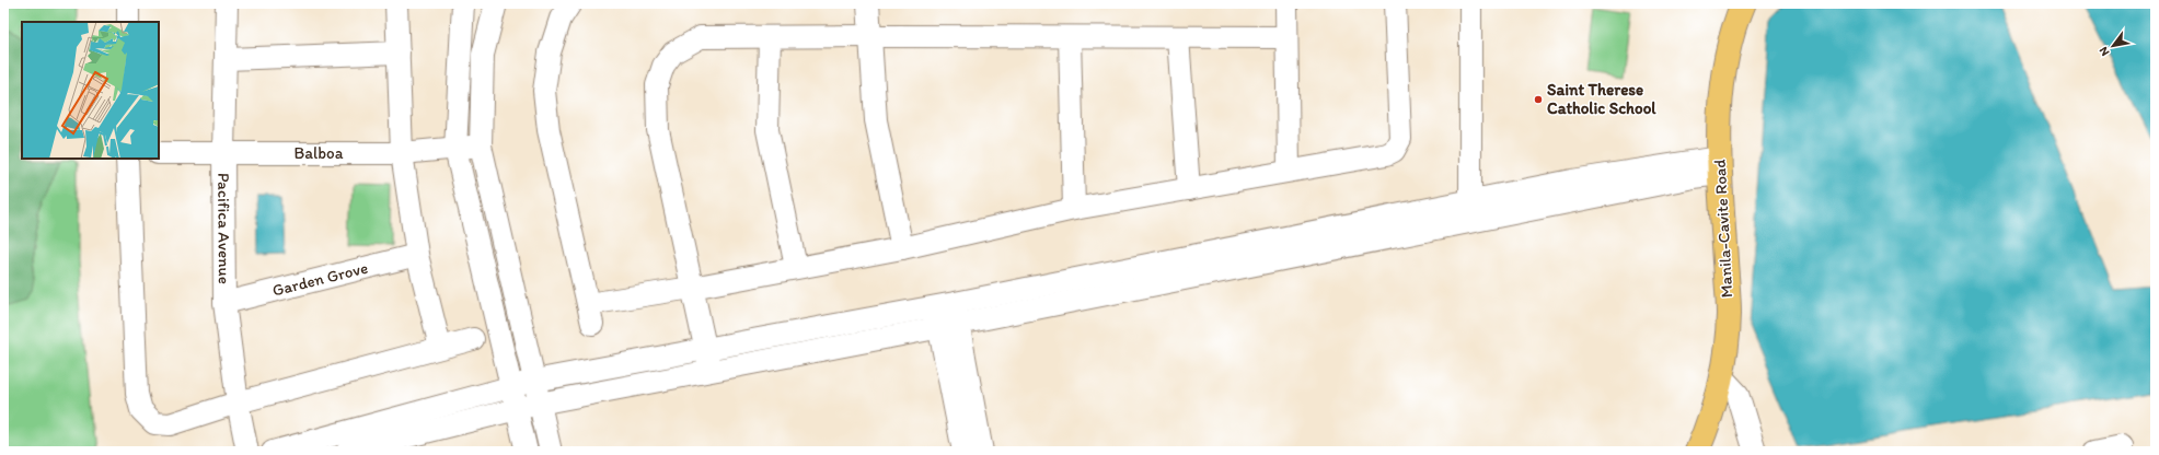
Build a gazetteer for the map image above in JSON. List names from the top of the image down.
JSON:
{
  "streets": {
    "main road": ["Manila-Cavite Road"],
    "street": ["Balboa", "Pacifica Avenue", "Garden Grove"]
  },
  "crossings": [
    ["Balboa", "Pacifica Avenue"],
    ["Pacifica Avenue", "Garden Grove"]
  ],
  "places": ["Saint Therese Catholic School"],
  "north": "bottom left"
}
